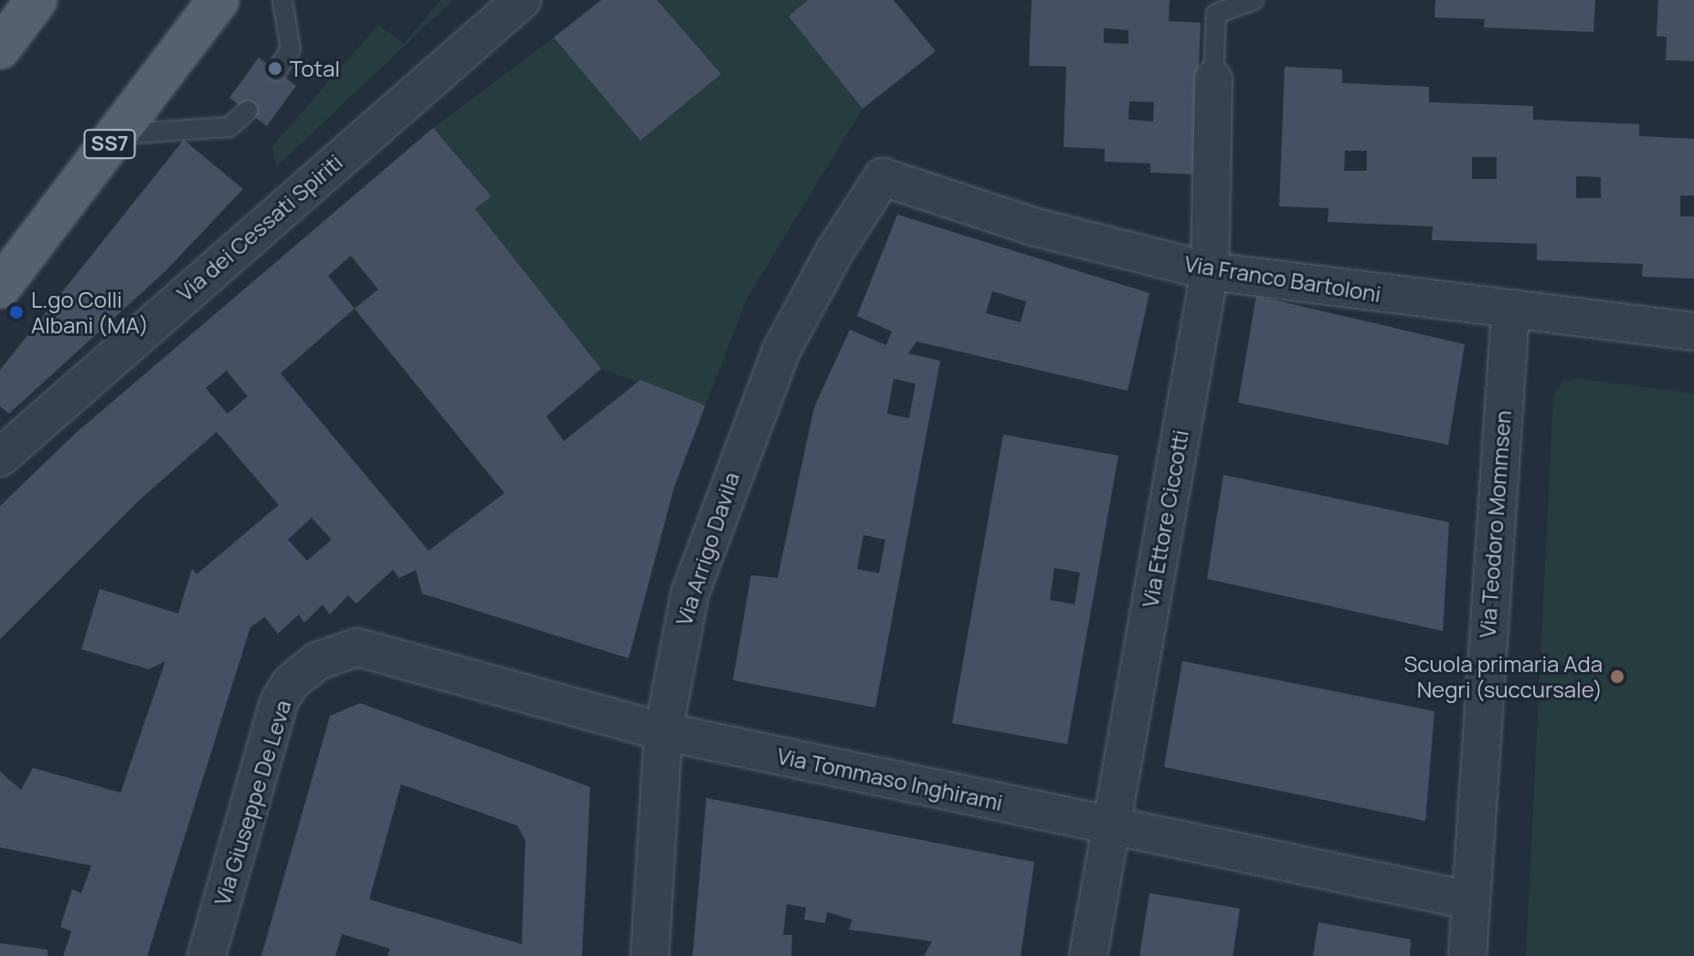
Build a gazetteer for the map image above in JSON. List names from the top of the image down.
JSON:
{
  "streets": {
    "main road": ["SS7"],
    "street": [
      "Via dei Cessati Spiriti",
      "Via Franco Bartoloni",
      "Via Ettore Ciccotti",
      "Via Teodoro Mommsen",
      "Via Arrigo Davila",
      "Via Tommaso Inghirami",
      "Via Giuseppe De Leva"
    ]
  },
  "crossings": [
    ["Via Franco Bartoloni", "Via Ettore Ciccotti"],
    ["Via Franco Bartoloni", "Via Teodoro Mommsen"],
    ["Via Franco Bartoloni", "Via Arrigo Davila"],
    ["Via Ettore Ciccotti", "Via Tommaso Inghirami"],
    ["Via Teodoro Mommsen", "Via Tommaso Inghirami"],
    ["Via Arrigo Davila", "Via Tommaso Inghirami"],
    ["Via Tommaso Inghirami", "Via Giuseppe De Leva"]
  ],
  "places": ["Total", "L.go Colli Albani (MA)", "Scuola primaria Ada Negri (succursale)"]
}
